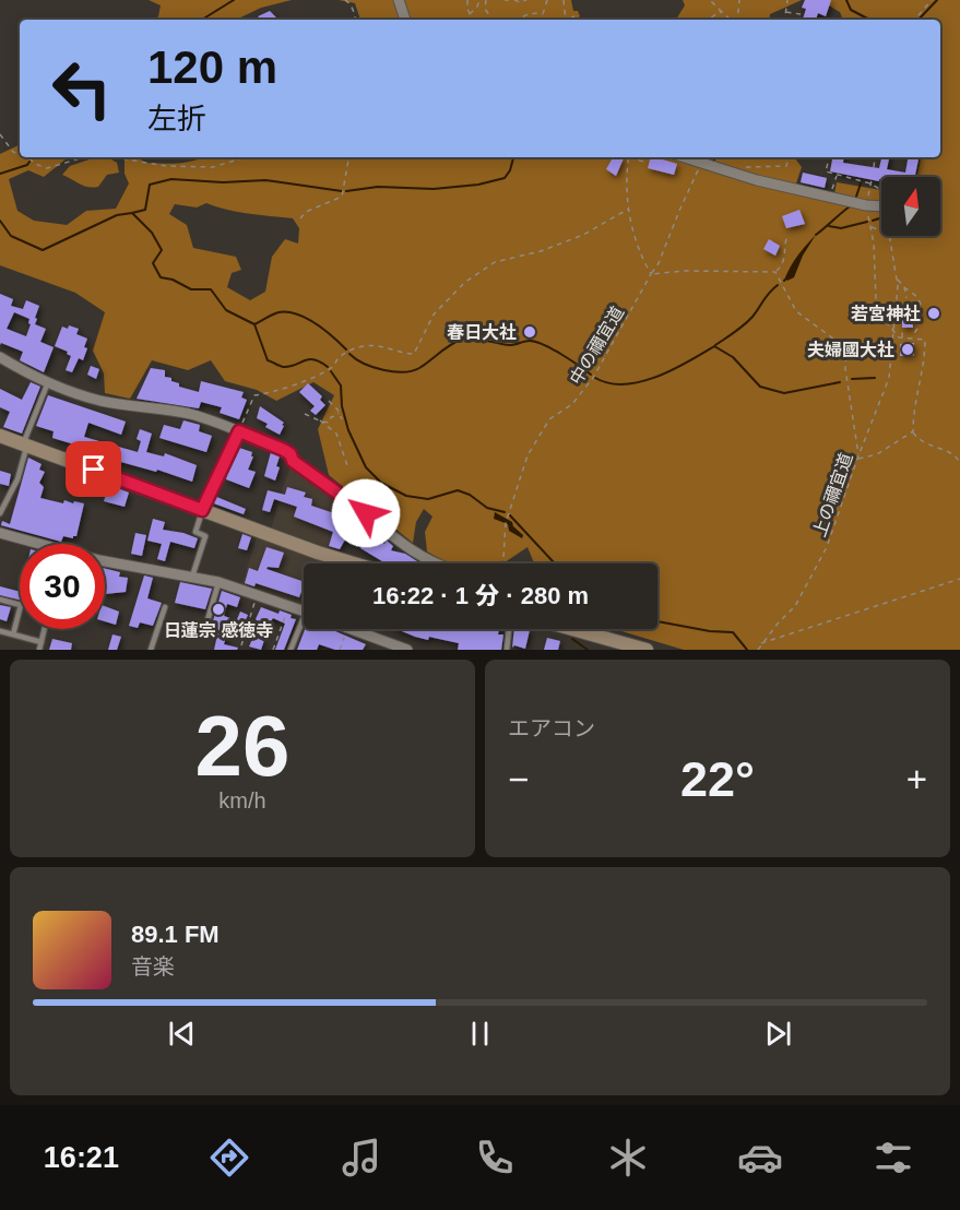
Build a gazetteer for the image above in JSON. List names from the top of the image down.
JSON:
{
  "streets": {
    "path": ["中の禰宜道", "上の禰宜道"]
  },
  "places": [
    "若宮神社",
    "春日大社",
    "夫婦國大社",
    "日蓮宗 感徳寺"
  ],
  "north": "top",
  "page": {
    "turn": ["120 m", "左折"],
    "limit": "30",
    "trip": "16:22 · 1 分 · 280 m",
    "tile": [
      ["26", "km/h"],
      "エアコン"
    ],
    "heat": ["−", "22°", "+"],
    "song": ["89.1 FM", "音楽"],
    "tabs": "16:21"
  }
}
